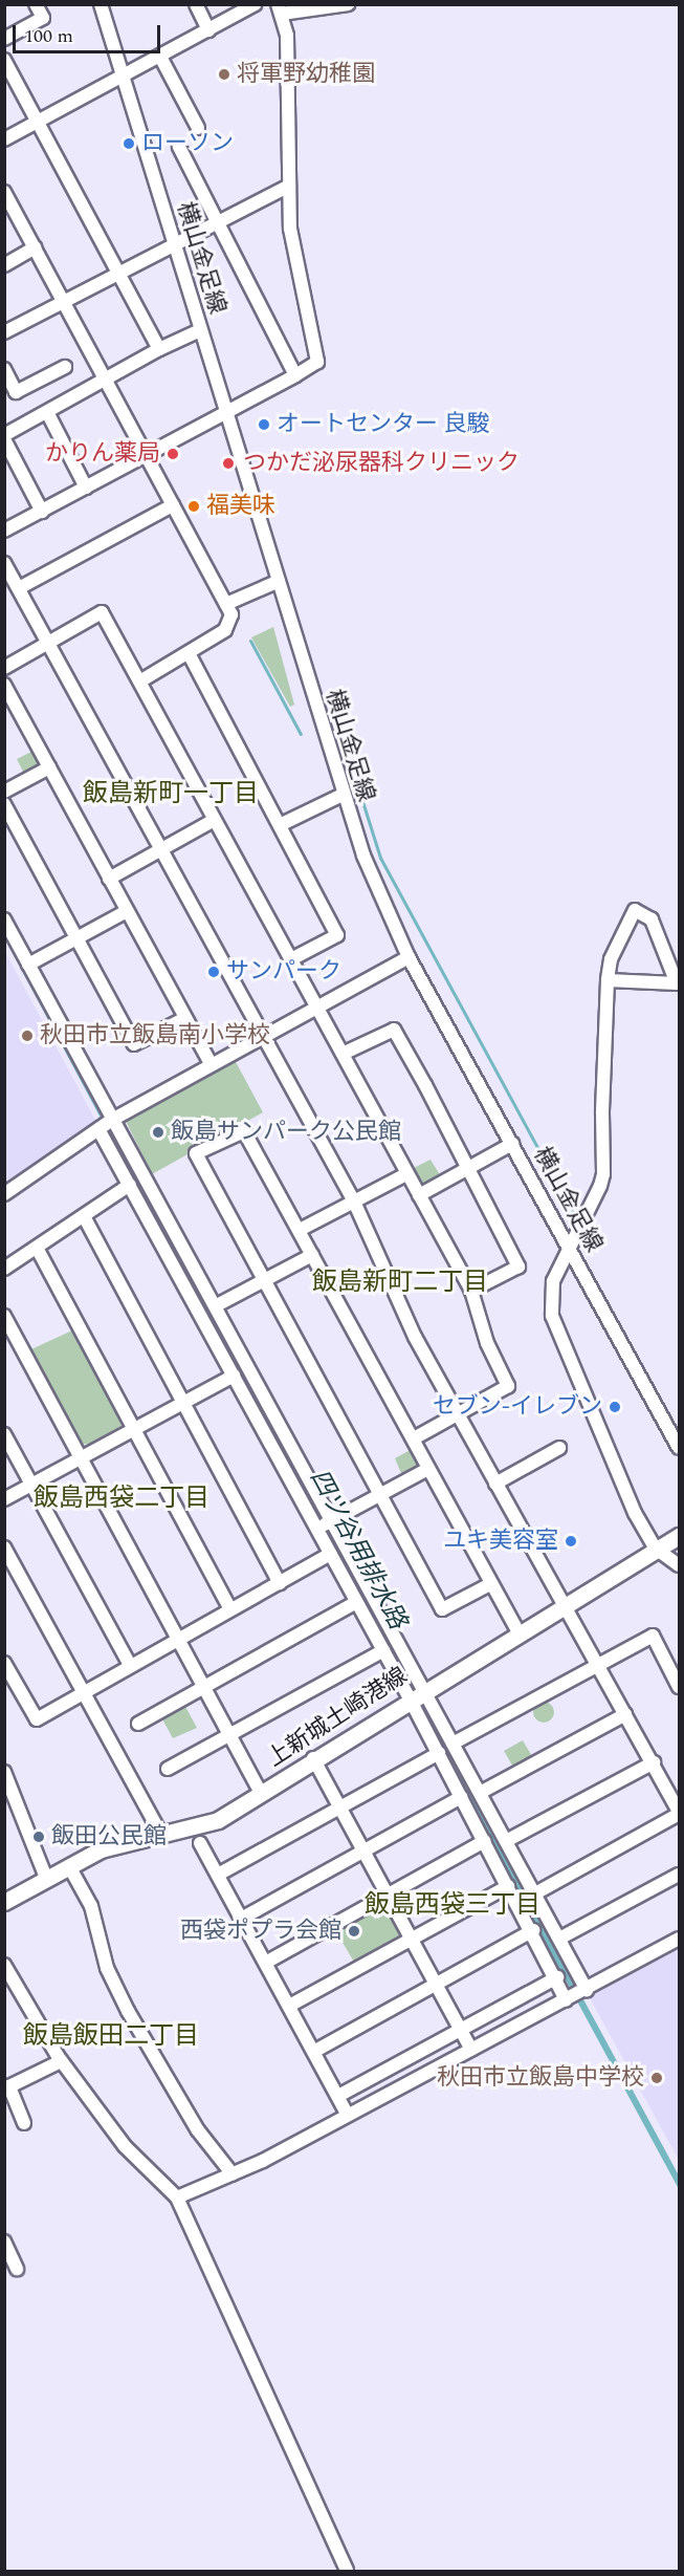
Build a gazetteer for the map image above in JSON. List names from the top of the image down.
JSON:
{
  "streets": {
    "main road": ["上新城土崎港線"],
    "street": ["横山金足線"]
  },
  "districts": [
    "飯島新町一丁目",
    "飯島新町二丁目",
    "飯島西袋二丁目",
    "飯島西袋三丁目",
    "飯島飯田二丁目"
  ],
  "water": ["四ツ谷用排水路"],
  "places": [
    "将軍野幼稚園",
    "ローソン",
    "オートセンター 良駿",
    "かりん薬局",
    "つかだ泌尿器科クリニック",
    "福美味",
    "サンパーク",
    "秋田市立飯島南小学校",
    "飯島サンパーク公民館",
    "セブン-イレブン",
    "ユキ美容室",
    "飯田公民館",
    "西袋ポプラ会館",
    "秋田市立飯島中学校"
  ],
  "scale_bar": "100 m"
}
